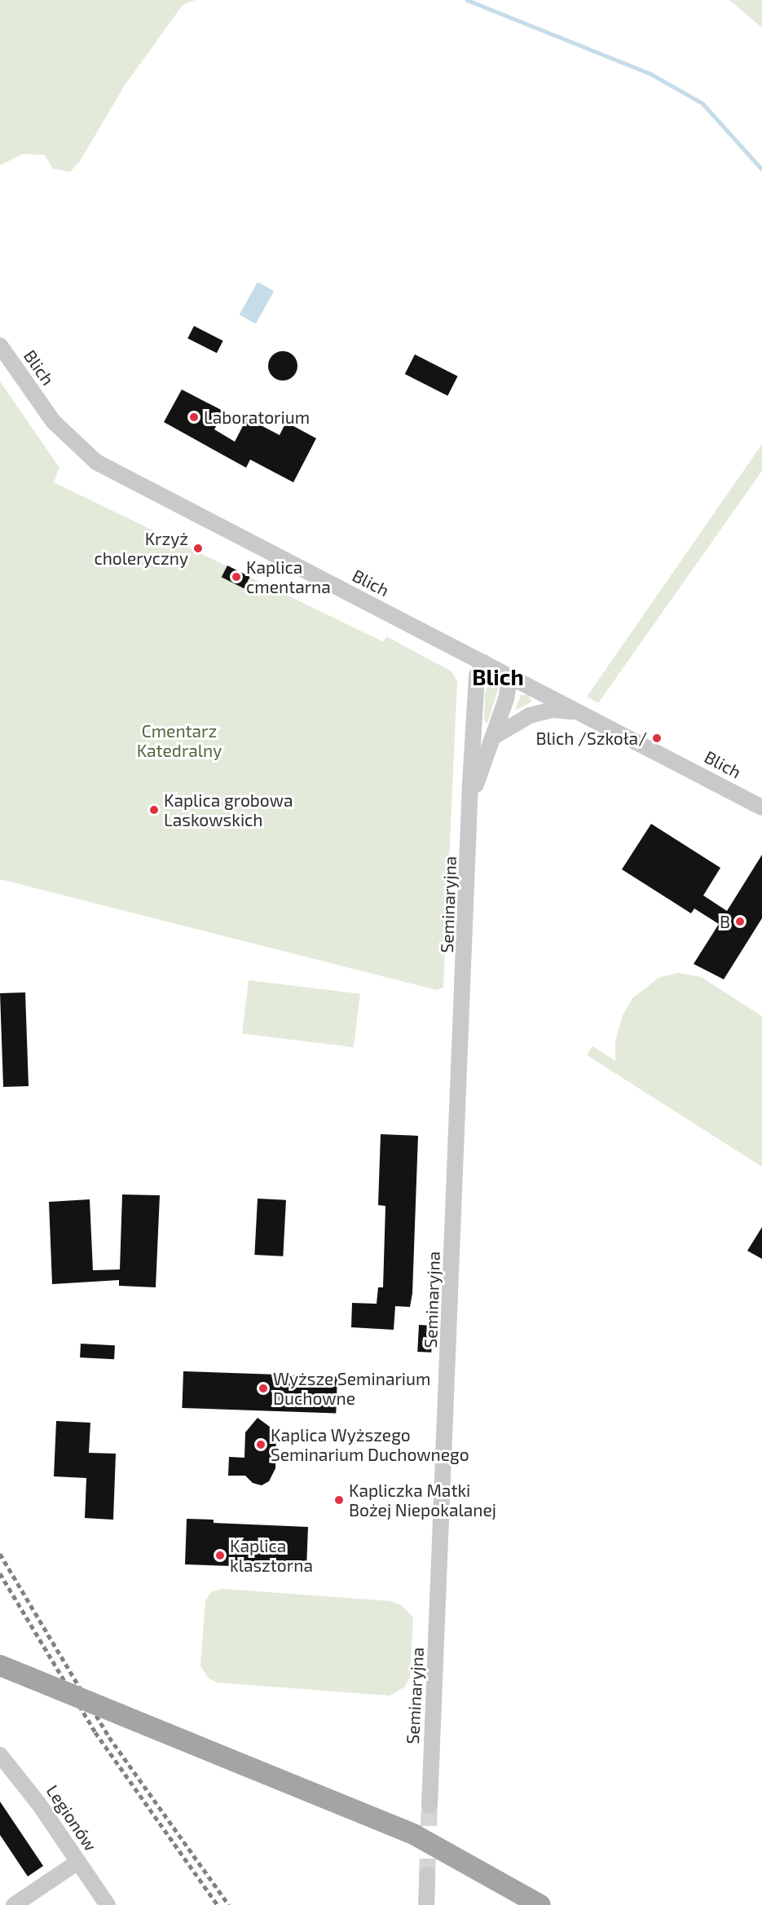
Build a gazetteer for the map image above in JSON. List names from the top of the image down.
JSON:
{
  "streets": {
    "street": ["Blich", "Seminaryjna", "Legionów"]
  },
  "crossings": [
    ["Blich", "Seminaryjna"]
  ],
  "districts": ["Blich"],
  "parks": ["Cmentarz Katedralny"],
  "places": [
    "Laboratorium",
    "Krzyż choleryczny",
    "Kaplica cmentarna",
    "Blich /Szkoła/",
    "Kaplica grobowa Laskowskich",
    "B",
    "Wyższe Seminarium Duchowne",
    "Kaplica Wyższego Seminarium Duchownego",
    "Kapliczka Matki Bożej Niepokalanej",
    "Kaplica klasztorna"
  ]
}
